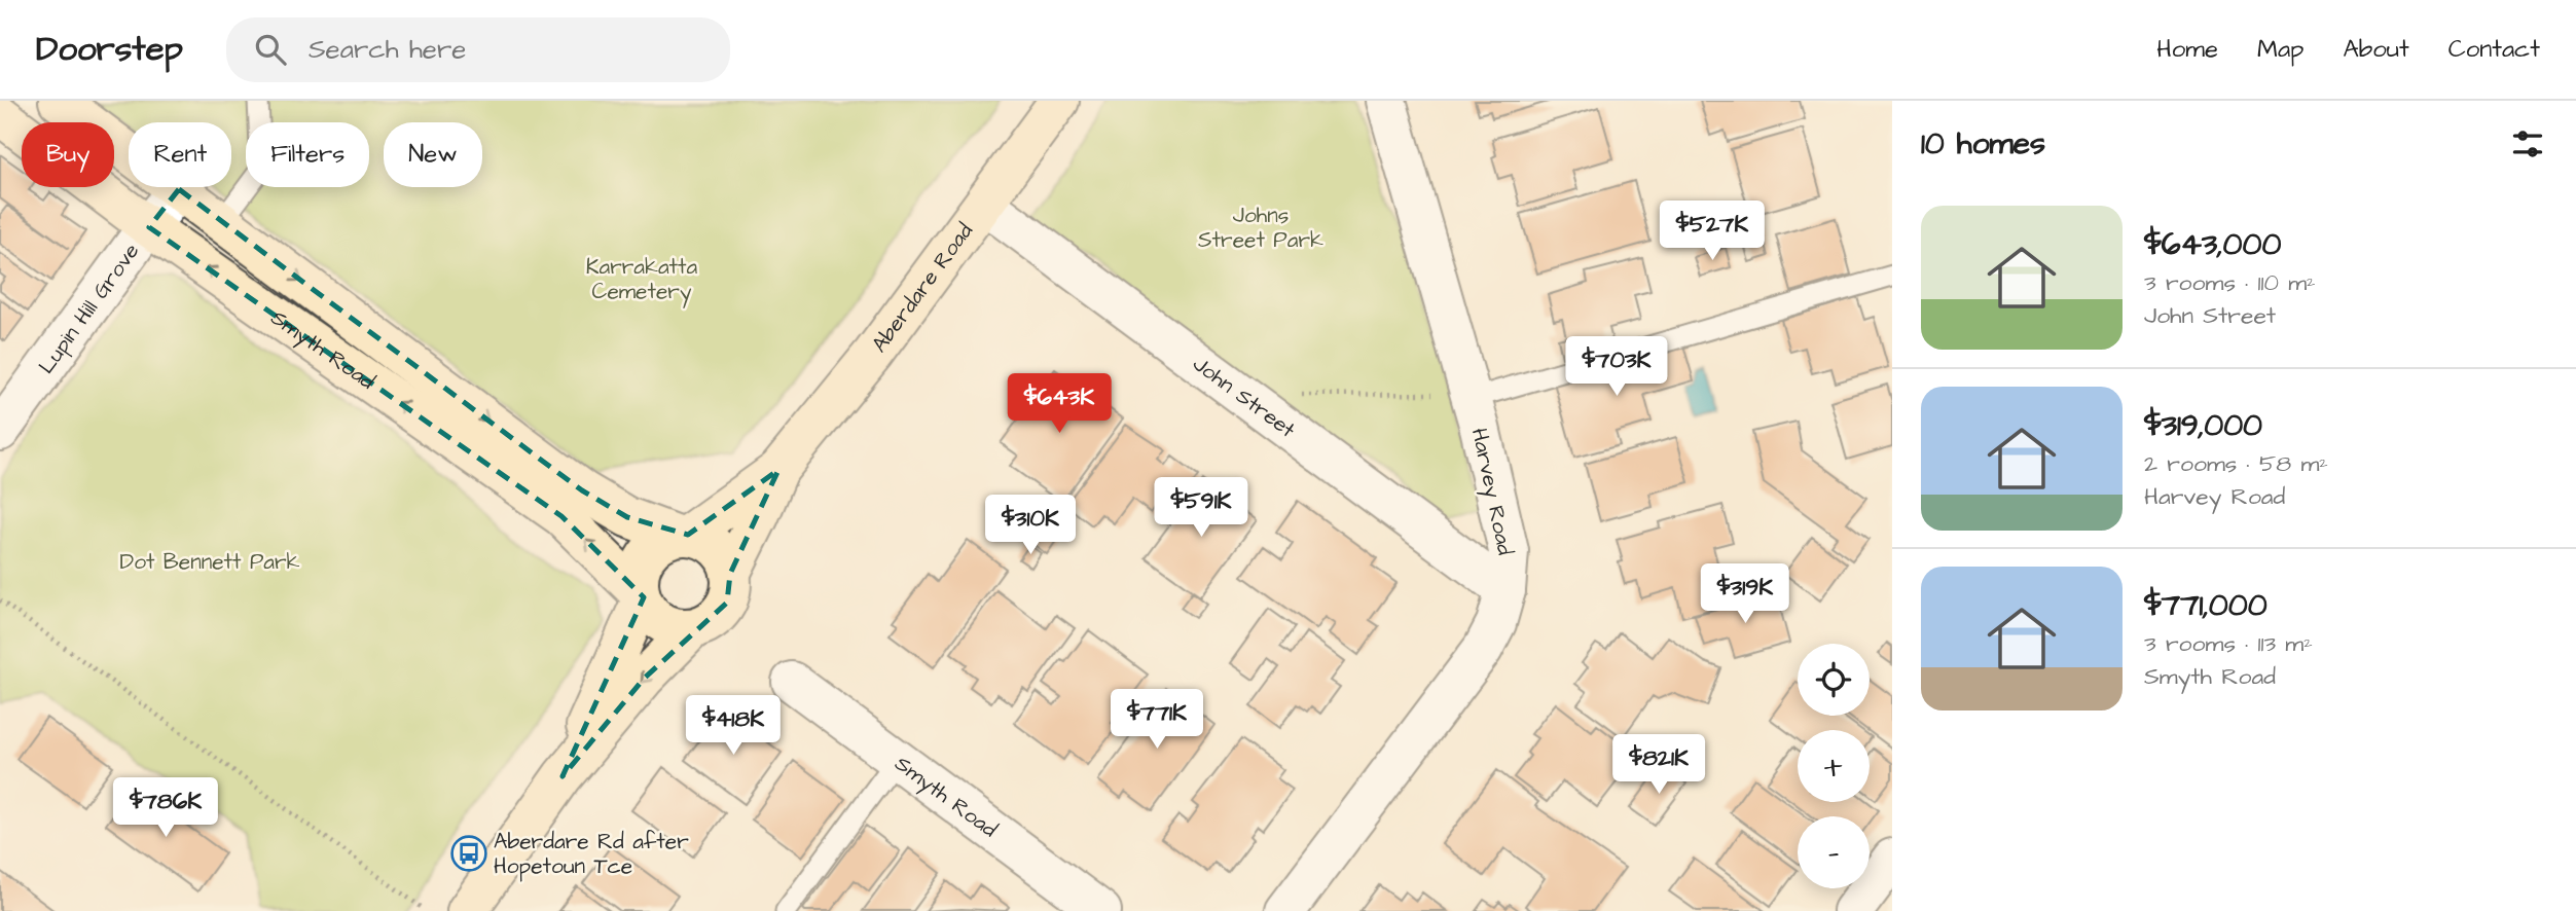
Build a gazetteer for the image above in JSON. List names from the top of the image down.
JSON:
{
  "streets": {
    "main road": ["Aberdare Road", "Smyth Road"],
    "street": ["Lupin Hill Grove", "John Street", "Harvey Road"]
  },
  "crossings": [
    ["Aberdare Road", "Smyth Road"],
    ["Aberdare Road", "John Street"],
    ["Lupin Hill Grove", "Smyth Road"],
    ["John Street", "Harvey Road"]
  ],
  "parks": ["Johns Street Park", "Karrakatta Cemetery", "Dot Bennett Park"],
  "places": {
    "bus stop": ["Aberdare Rd after Hopetoun Tce"]
  },
  "page": {
    "header": "Doorstep",
    "search": "Search here",
    "nav": [
      "Home",
      "Map",
      "About",
      "Contact"
    ],
    "heading": "10 homes",
    "chip": [
      "Buy",
      "Rent",
      "Filters",
      "New"
    ],
    "list": [
      {
        "name": "$643,000",
        "note": "3 rooms · 110 m² · John Street"
      },
      {
        "name": "$319,000",
        "note": "2 rooms · 58 m² · Harvey Road"
      },
      {
        "name": "$771,000",
        "note": "3 rooms · 113 m² · Smyth Road"
      }
    ],
    "price": [
      "$527K",
      "$703K",
      "$643K",
      "$591K",
      "$310K",
      "$319K",
      "$771K",
      "$418K",
      "$821K",
      "$786K"
    ],
    "map_buttons": ["+", "−"]
  }
}
